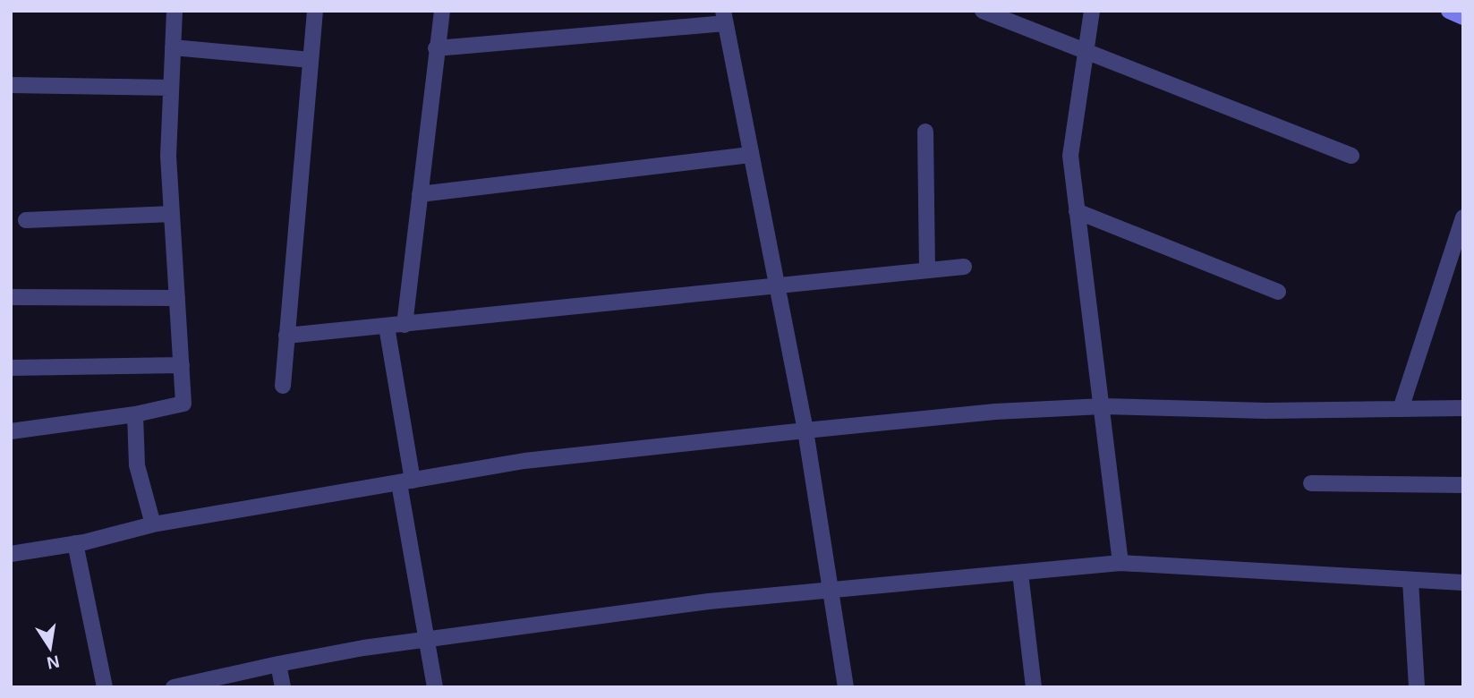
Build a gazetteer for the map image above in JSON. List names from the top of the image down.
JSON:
{
  "north": "bottom"
}
